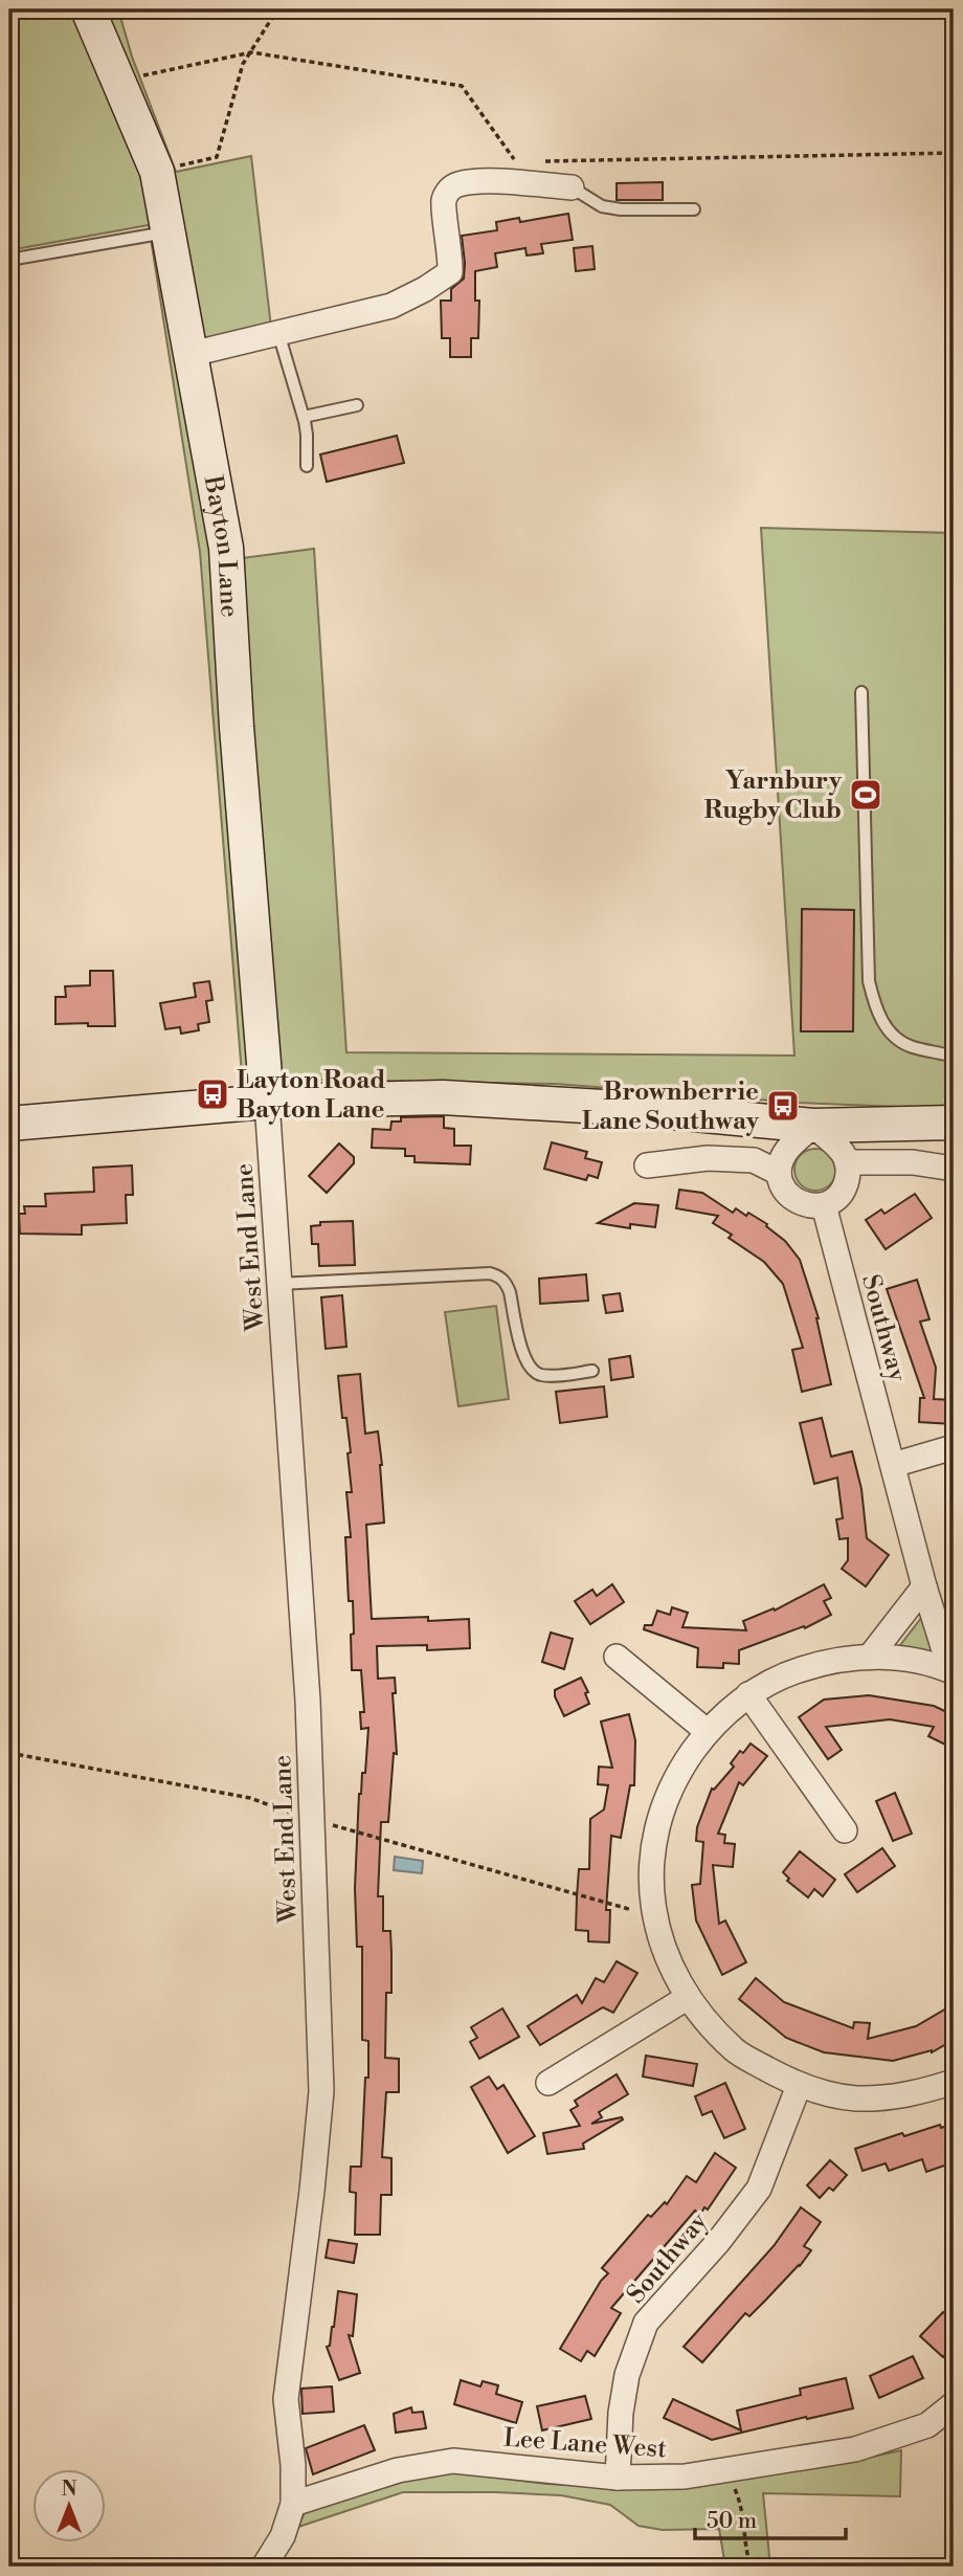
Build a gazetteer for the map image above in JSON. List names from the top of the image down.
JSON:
{
  "streets": {
    "street": [
      "Bayton Lane",
      "West End Lane",
      "Southway",
      "Lee Lane West"
    ]
  },
  "crossings": [
    ["Bayton Lane", "West End Lane"],
    ["West End Lane", "Lee Lane West"],
    ["Southway", "Lee Lane West"]
  ],
  "places": {
    "sports": ["Yarnbury Rugby Club"],
    "bus stop": ["Layton Road Bayton Lane", "Brownberrie Lane Southway"]
  },
  "scale_bar": "50 m",
  "north": "top"
}
